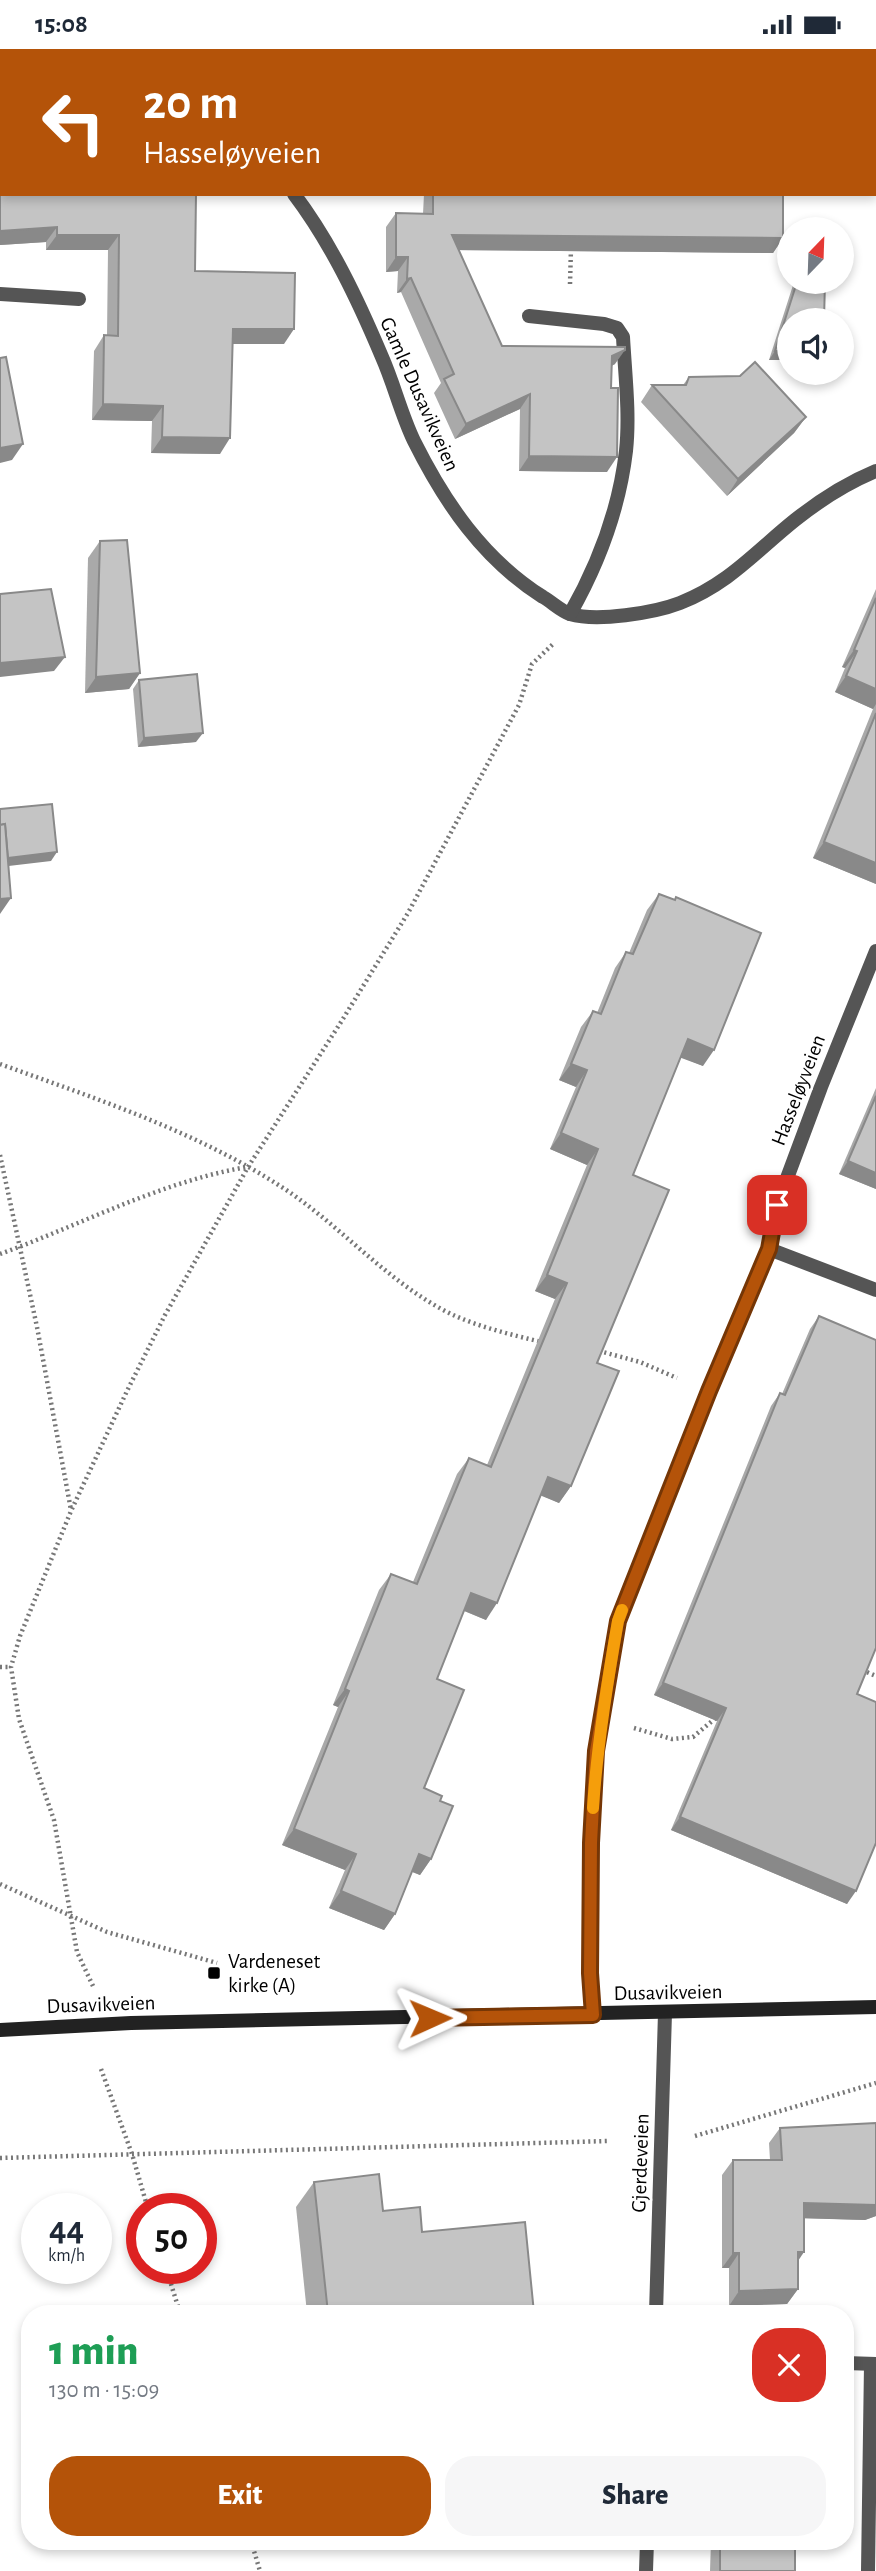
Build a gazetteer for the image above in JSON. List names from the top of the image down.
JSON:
{
  "streets": {
    "main road": ["Dusavikveien"],
    "street": ["Gamle Dusavikveien", "Hasseløyveien", "Gjerdeveien"]
  },
  "crossings": [
    ["Hasseløyveien", "Dusavikveien"],
    ["Dusavikveien", "Gjerdeveien"]
  ],
  "places": {
    "transit": ["Vardeneset kirke (A)"]
  },
  "north": "top right",
  "page": {
    "status": "15:08",
    "turn": ["20 m", "Hasseløyveien"],
    "speed": "44 km/h",
    "limit": "50",
    "heading": ["1 min", "130 m · 15:09"],
    "buttons": ["Exit", "Share"]
  }
}
